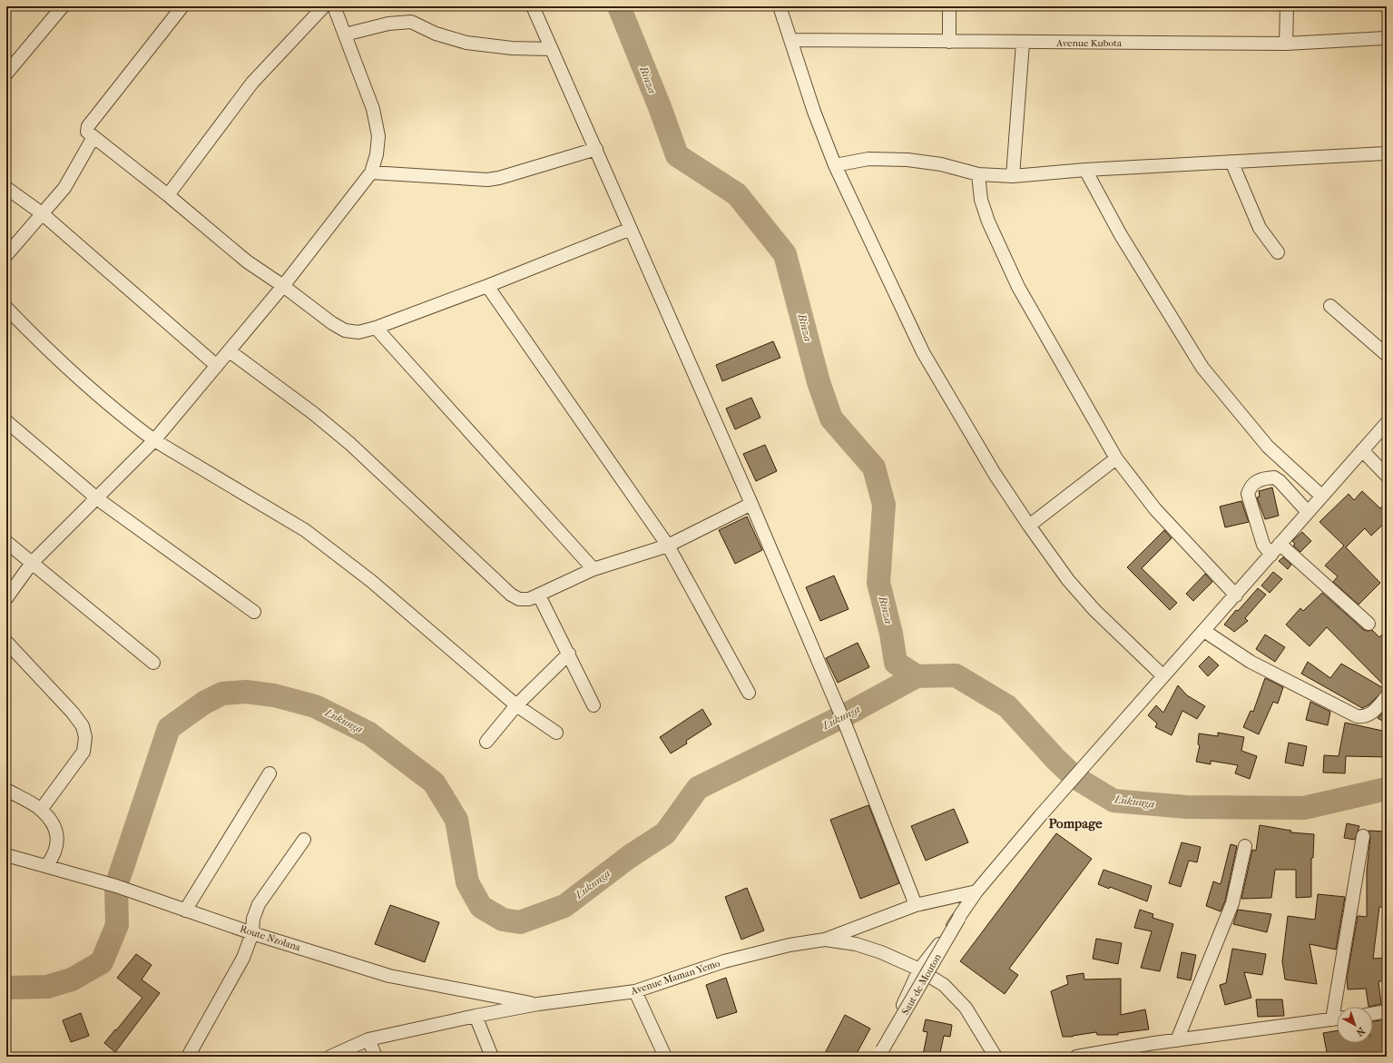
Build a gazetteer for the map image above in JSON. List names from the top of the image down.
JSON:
{
  "streets": {
    "street": [
      "Avenue Kubota",
      "Route Nzolana",
      "Avenue Maman Yemo",
      "Saut-de-Mouton"
    ]
  },
  "crossings": [
    ["Route Nzolana", "Avenue Maman Yemo"]
  ],
  "districts": ["Pompage"],
  "water": ["Binza", "Lukunga"],
  "north": "bottom right"
}
